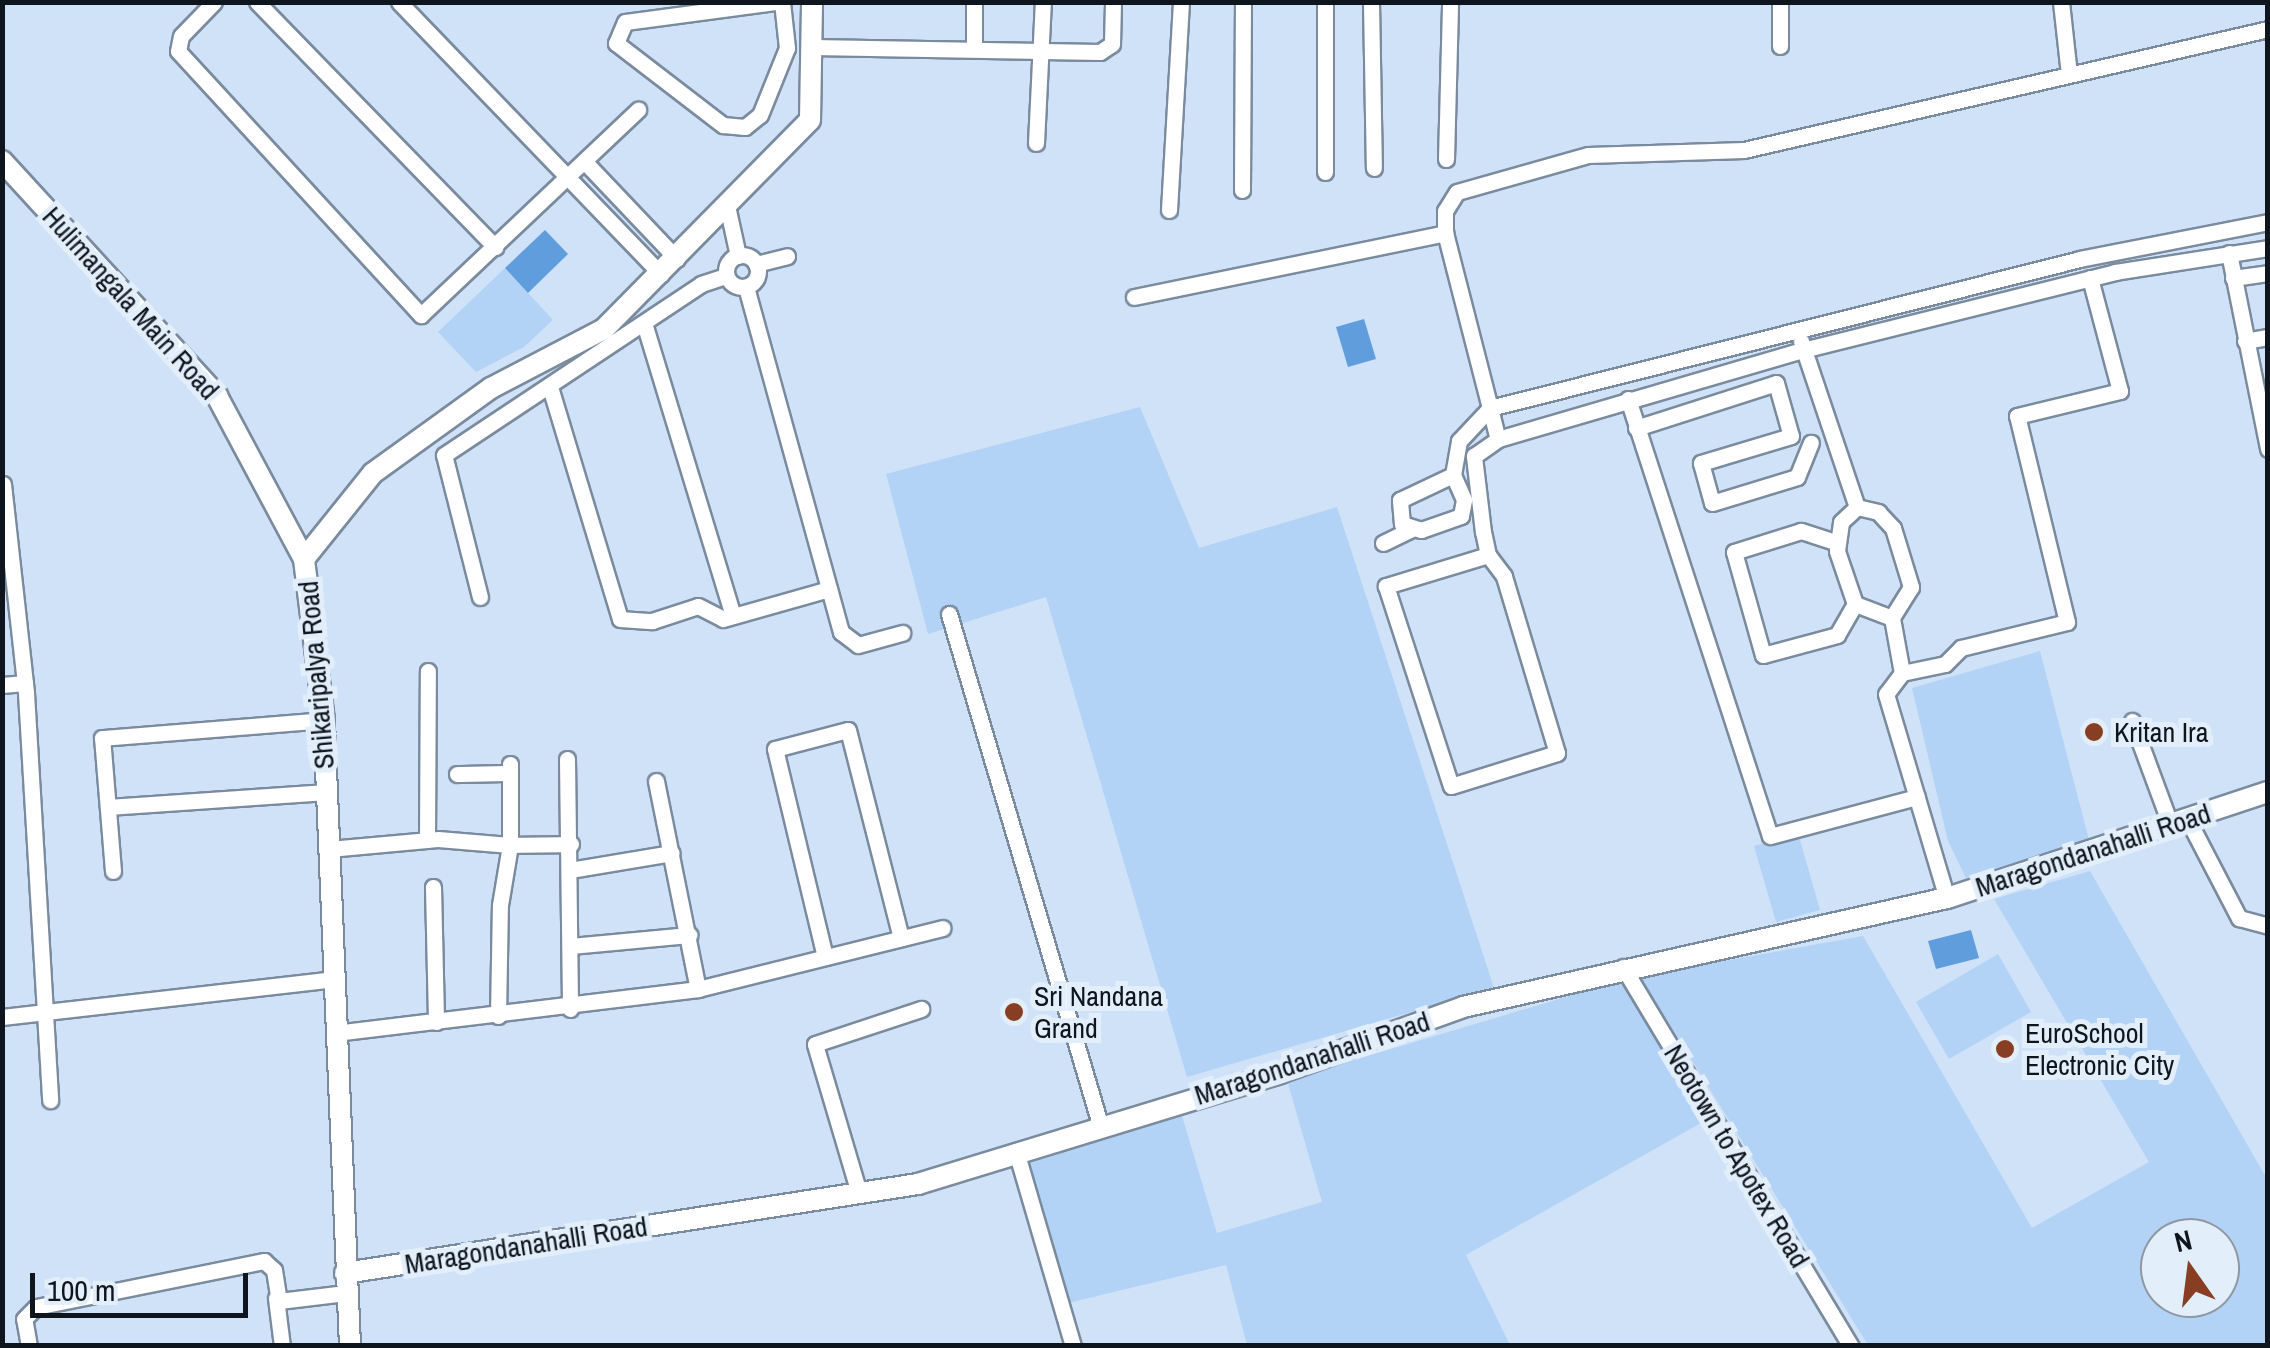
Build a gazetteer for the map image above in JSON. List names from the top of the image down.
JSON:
{
  "streets": {
    "street": [
      "Hulimangala Main Road",
      "Shikaripalya Road",
      "Maragondanahalli Road",
      "Neotown to Apotex Road"
    ]
  },
  "crossings": [
    ["Hulimangala Main Road", "Shikaripalya Road"],
    ["Shikaripalya Road", "Maragondanahalli Road"],
    ["Maragondanahalli Road", "Neotown to Apotex Road"]
  ],
  "places": ["Kritan Ira", "Sri Nandana Grand", "EuroSchool Electronic City"],
  "scale_bar": "100 m",
  "north": "top"
}
